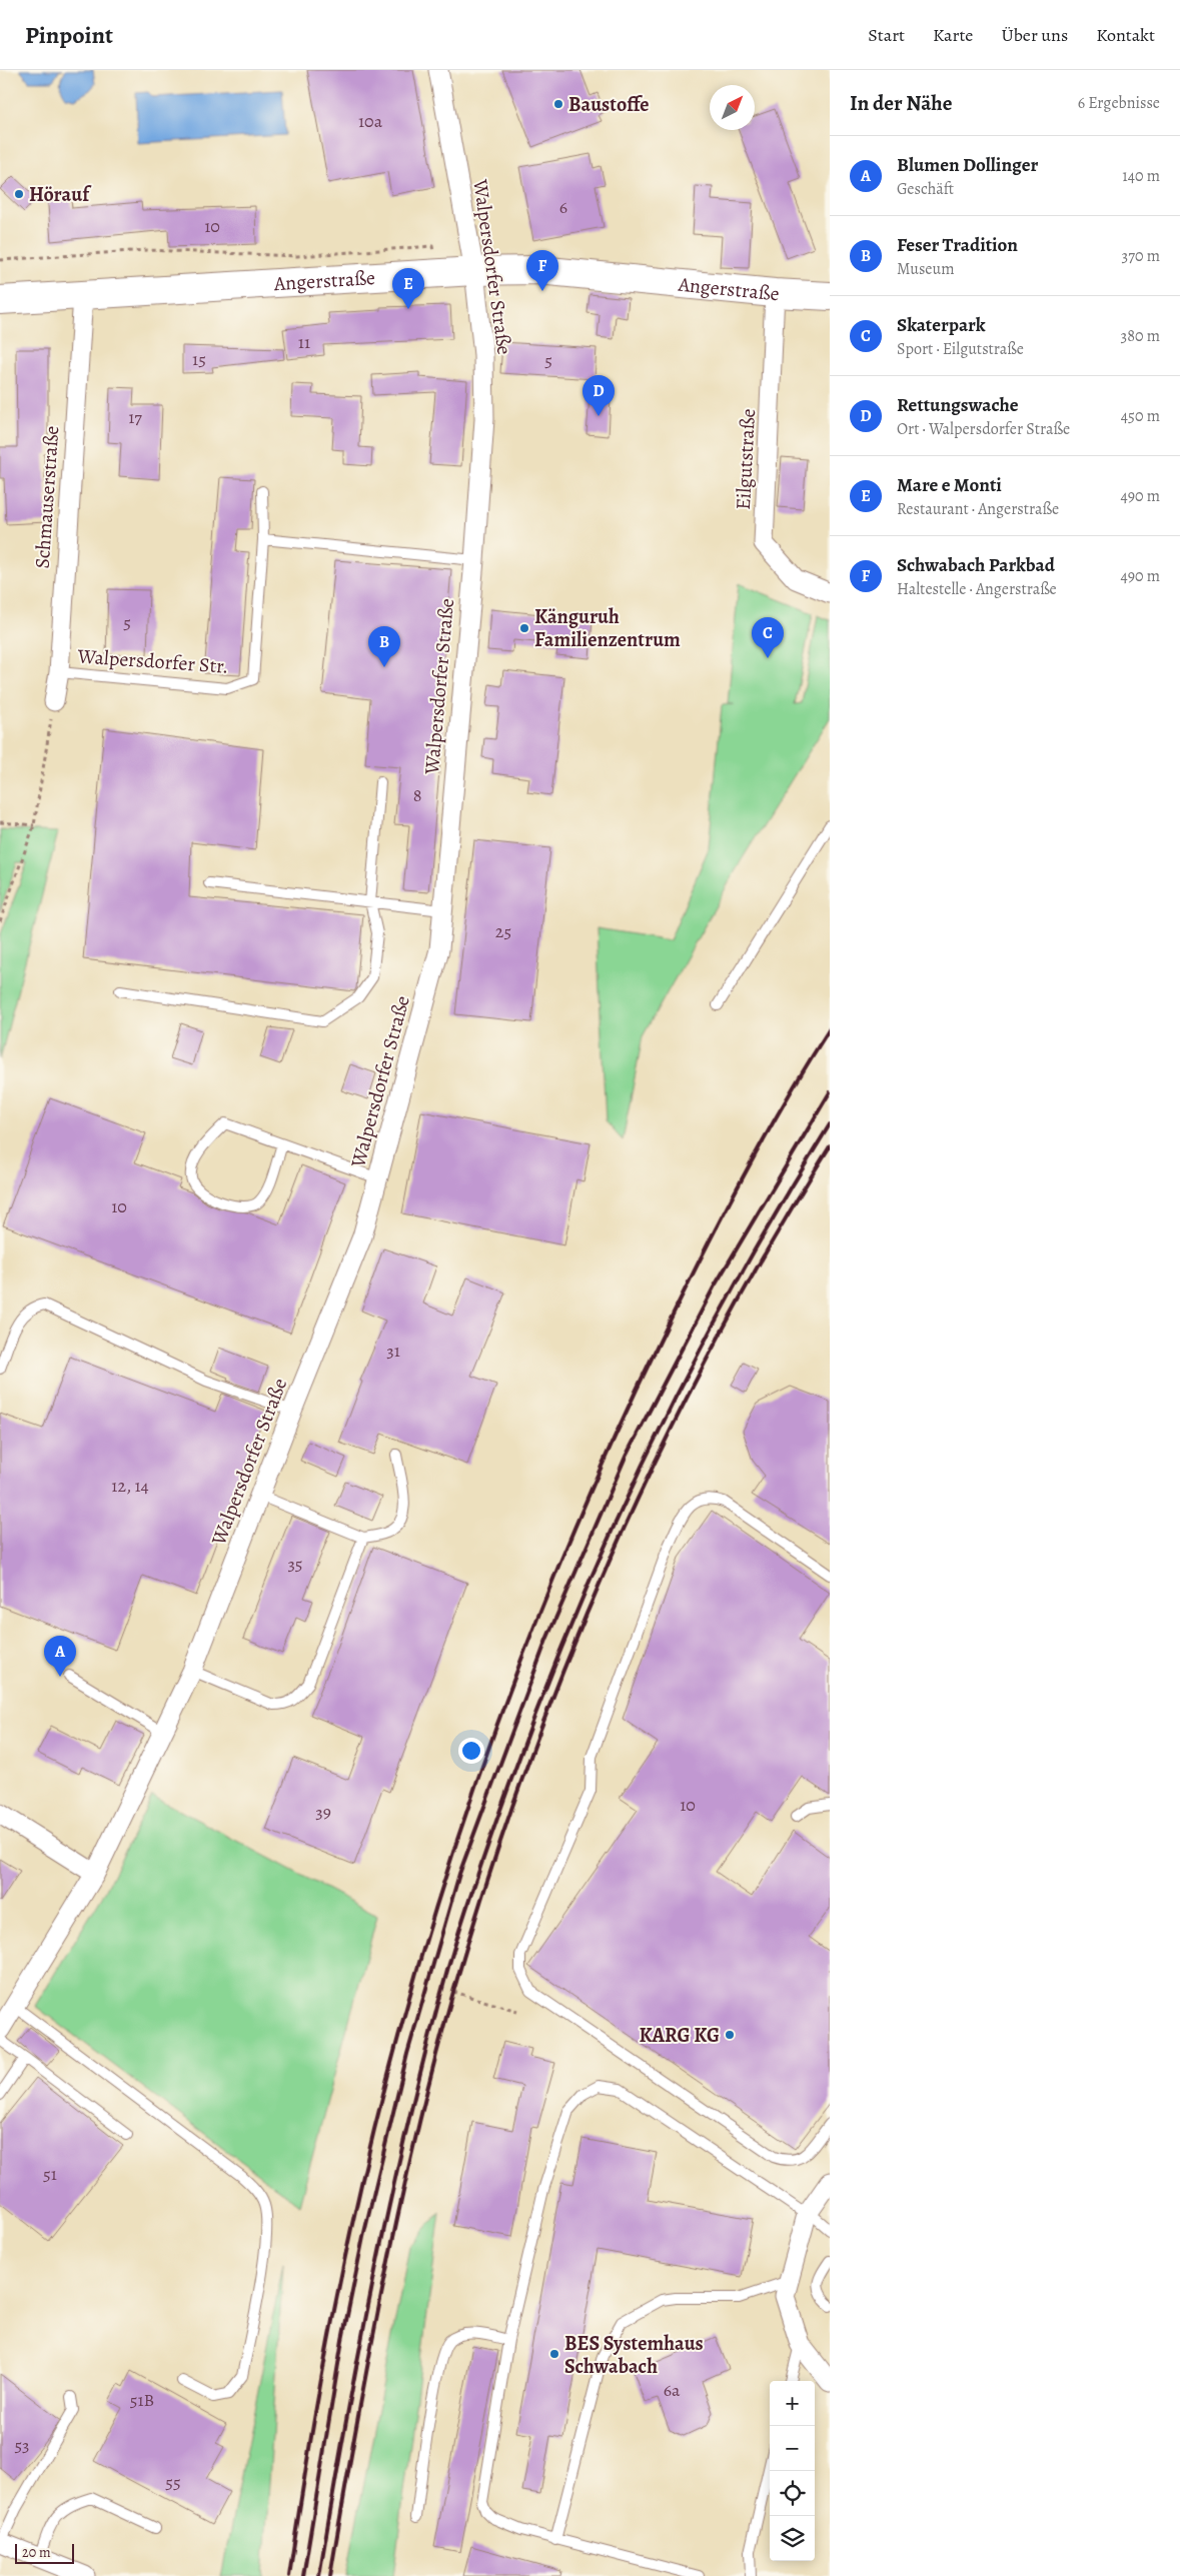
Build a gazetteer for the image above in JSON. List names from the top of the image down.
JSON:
{
  "streets": {
    "street": [
      "Walpersdorfer Straße",
      "Angerstraße",
      "Eilgutstraße",
      "Schmauserstraße"
    ],
    "lane": ["Walpersdorfer Str."]
  },
  "crossings": [
    ["Walpersdorfer Straße", "Angerstraße"],
    ["Angerstraße", "Eilgutstraße"],
    ["Angerstraße", "Schmauserstraße"],
    ["Schmauserstraße", "Walpersdorfer Str."]
  ],
  "places": [
    "Baustoffe",
    "Hörauf",
    "Känguruh Familienzentrum",
    "KARG KG",
    "BES Systemhaus Schwabach"
  ],
  "house_numbers": [
    "10a",
    "6",
    "10",
    "11",
    "15",
    "5",
    "17",
    "5",
    "8",
    "25",
    "10",
    "31",
    "12, 14",
    "35",
    "10",
    "39",
    "51",
    "6a",
    "51B",
    "53",
    "55"
  ],
  "scale_bar": "20 m",
  "north": "top right",
  "page": {
    "header": "Pinpoint",
    "nav": [
      "Start",
      "Karte",
      "Über uns",
      "Kontakt"
    ],
    "heading": ["In der Nähe", "6 Ergebnisse"],
    "list": [
      {
        "mark": "A",
        "name": "Blumen Dollinger",
        "note": "Geschäft",
        "value": "140 m"
      },
      {
        "mark": "B",
        "name": "Feser Tradition",
        "note": "Museum",
        "value": "370 m"
      },
      {
        "mark": "C",
        "name": "Skaterpark",
        "note": "Sport · Eilgutstraße",
        "value": "380 m"
      },
      {
        "mark": "D",
        "name": "Rettungswache",
        "note": "Ort · Walpersdorfer Straße",
        "value": "450 m"
      },
      {
        "mark": "E",
        "name": "Mare e Monti",
        "note": "Restaurant · Angerstraße",
        "value": "490 m"
      },
      {
        "mark": "F",
        "name": "Schwabach Parkbad",
        "note": "Haltestelle · Angerstraße",
        "value": "490 m"
      }
    ],
    "pins": [
      "F",
      "E",
      "D",
      "C",
      "B",
      "A"
    ],
    "map_buttons": ["+", "−"],
    "scale": "20 m"
  }
}
